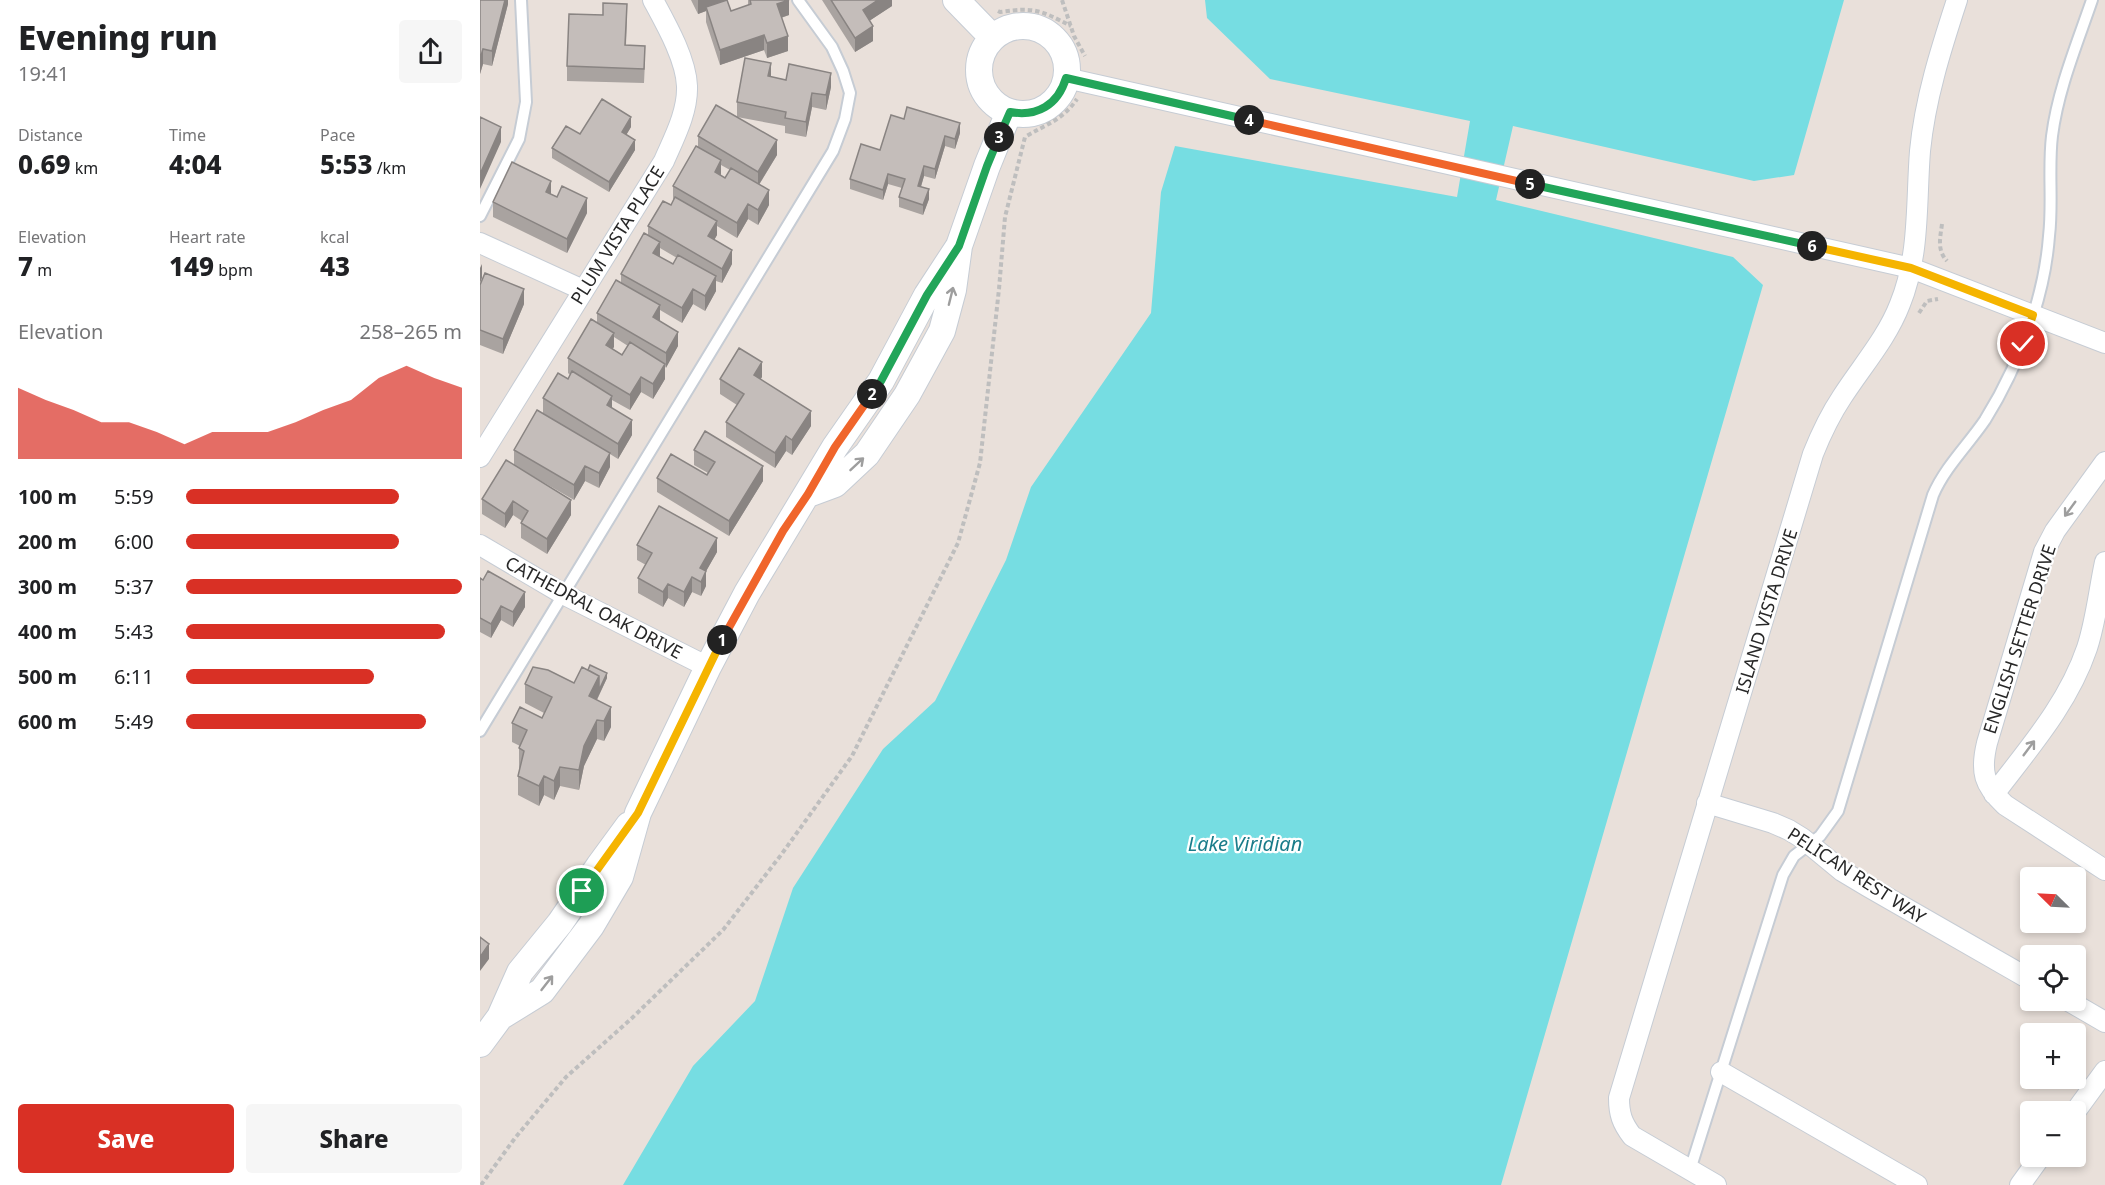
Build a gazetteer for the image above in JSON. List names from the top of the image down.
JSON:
{
  "streets": {
    "street": [
      "PLUM VISTA PLACE",
      "CATHEDRAL OAK DRIVE",
      "ISLAND VISTA DRIVE",
      "ENGLISH SETTER DRIVE",
      "PELICAN REST WAY"
    ]
  },
  "crossings": [
    ["ISLAND VISTA DRIVE", "PELICAN REST WAY"]
  ],
  "water": ["Lake Viridian"],
  "north": "top left",
  "page": {
    "heading": ["Evening run", "19:41"],
    "stats": [
      ["Distance", "0.69 km"],
      ["Time", "4:04"],
      ["Pace", "5:53 /km"],
      ["Elevation", "7 m"],
      ["Heart rate", "149 bpm"],
      ["kcal", "43"]
    ],
    "pins": [
      "4",
      "3",
      "5",
      "6",
      "2",
      "1"
    ],
    "chart": ["Elevation", "258–265 m"],
    "list": [
      {
        "name": "100 m",
        "note": "5:59"
      },
      {
        "name": "200 m",
        "note": "6:00"
      },
      {
        "name": "300 m",
        "note": "5:37"
      },
      {
        "name": "400 m",
        "note": "5:43"
      },
      {
        "name": "500 m",
        "note": "6:11"
      },
      {
        "name": "600 m",
        "note": "5:49"
      }
    ],
    "map_buttons": ["+", "−"],
    "buttons": ["Save", "Share"]
  }
}
